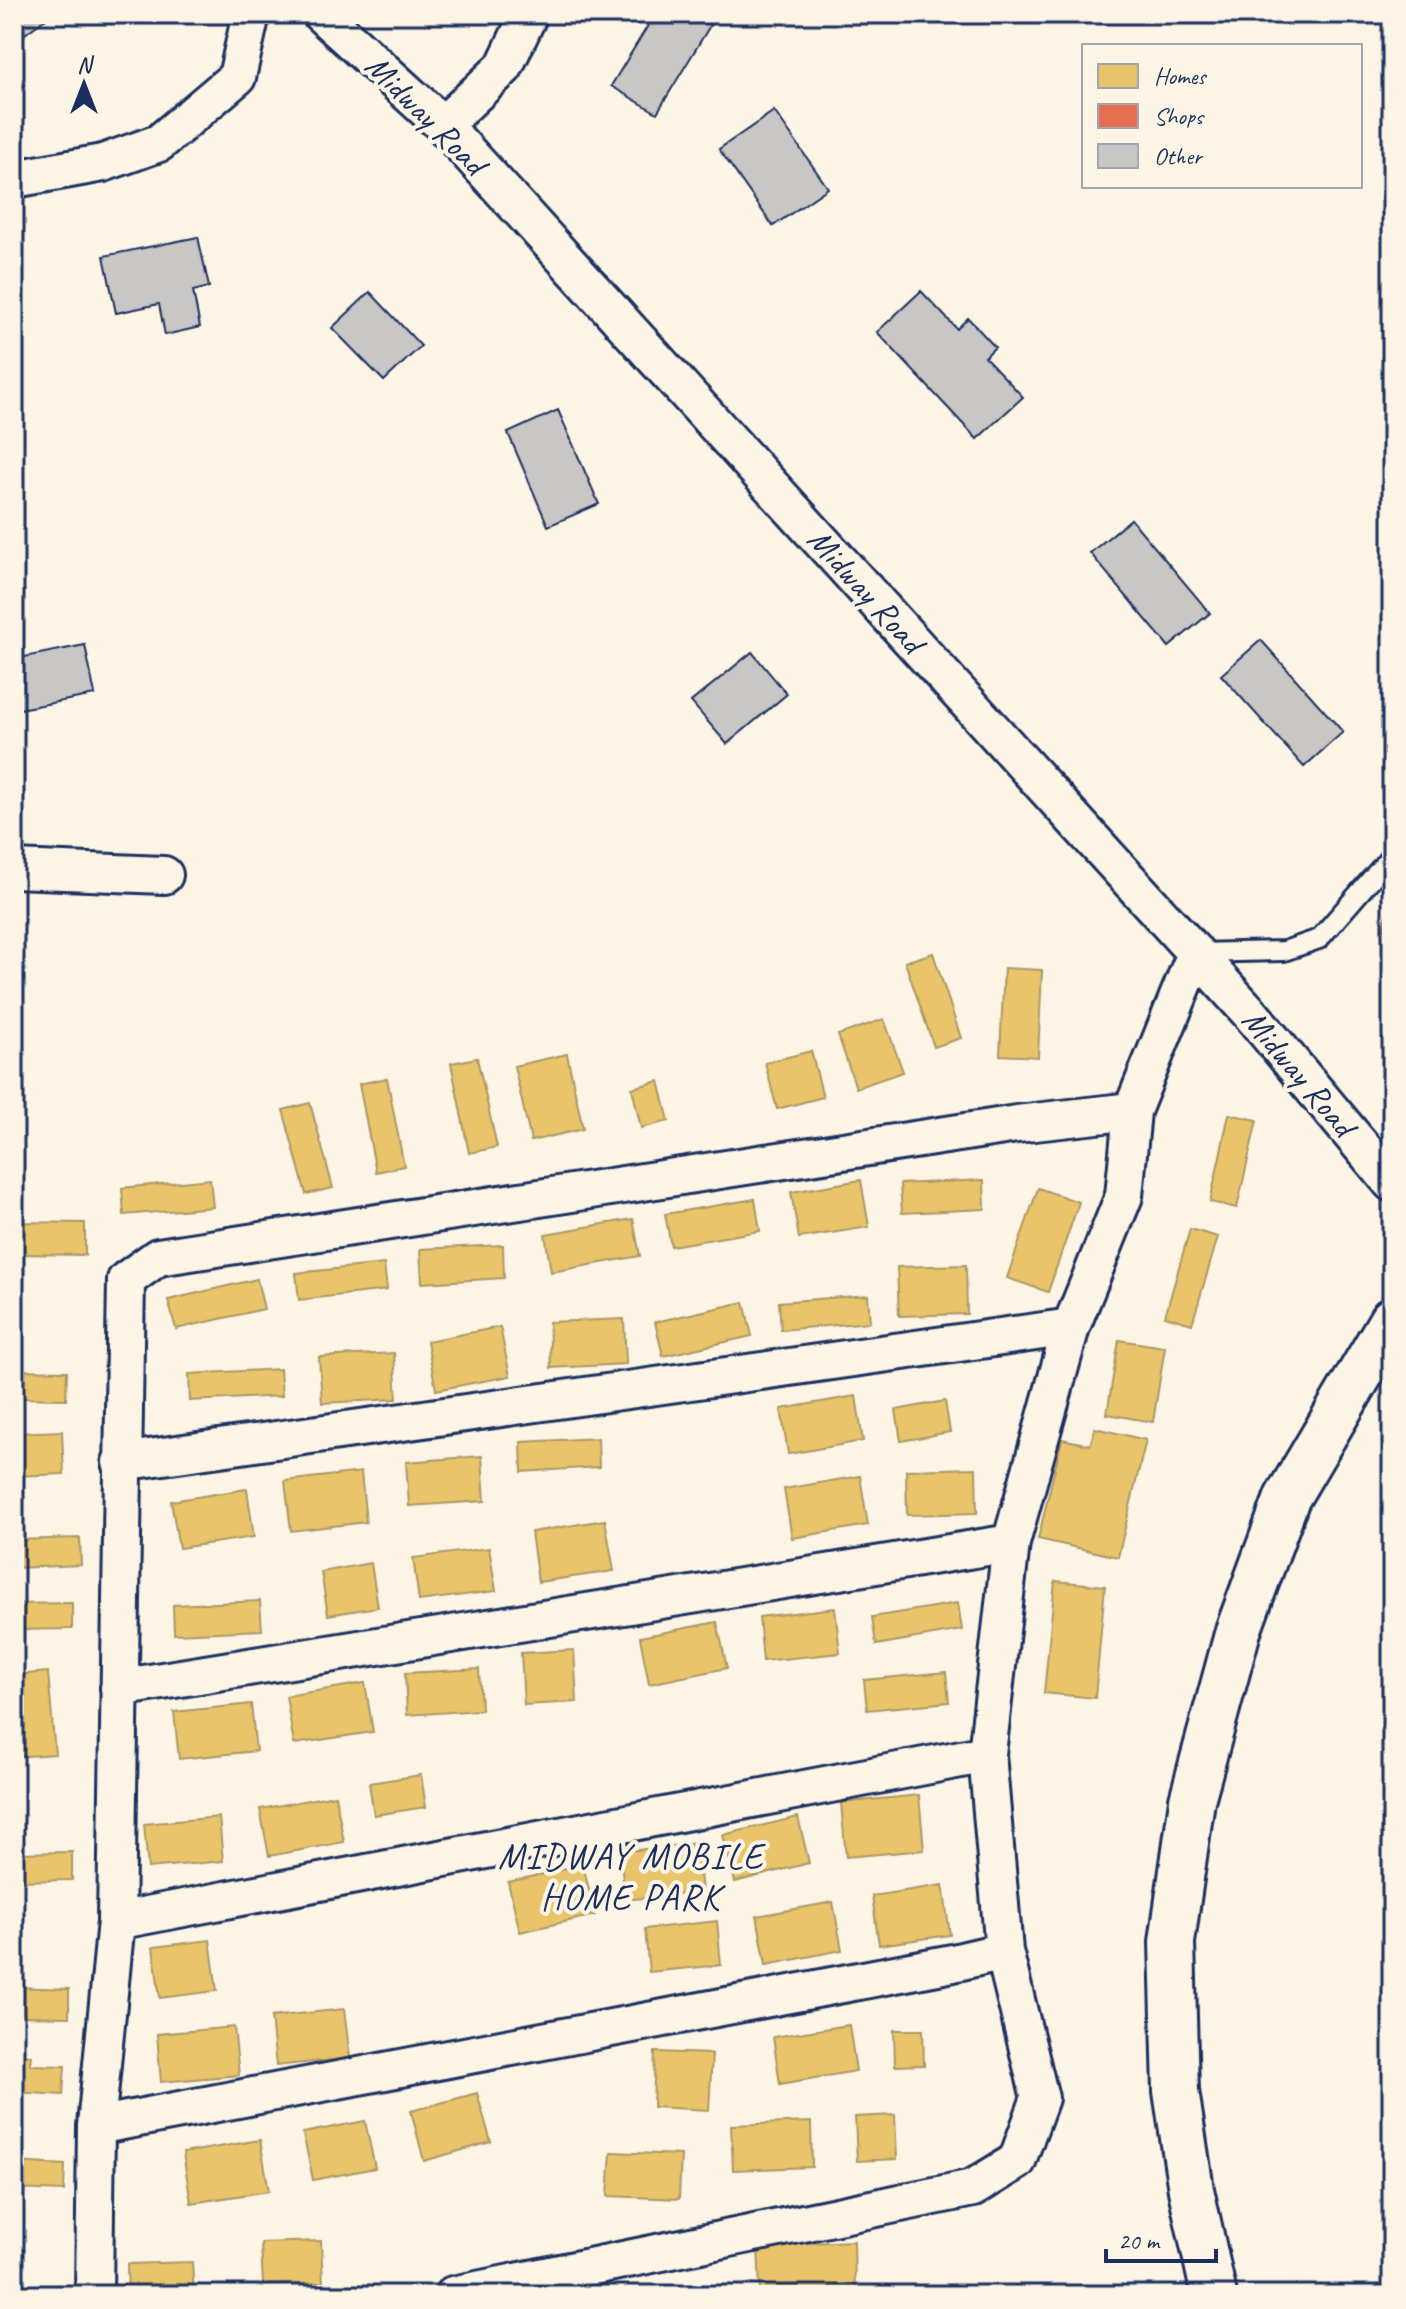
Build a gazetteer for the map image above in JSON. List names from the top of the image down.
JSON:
{
  "streets": {
    "street": ["Midway Road"]
  },
  "districts": ["MIDWAY MOBILE HOME PARK"],
  "legend": ["Homes", "Shops", "Other"],
  "scale_bar": "20 m",
  "north": "top"
}
